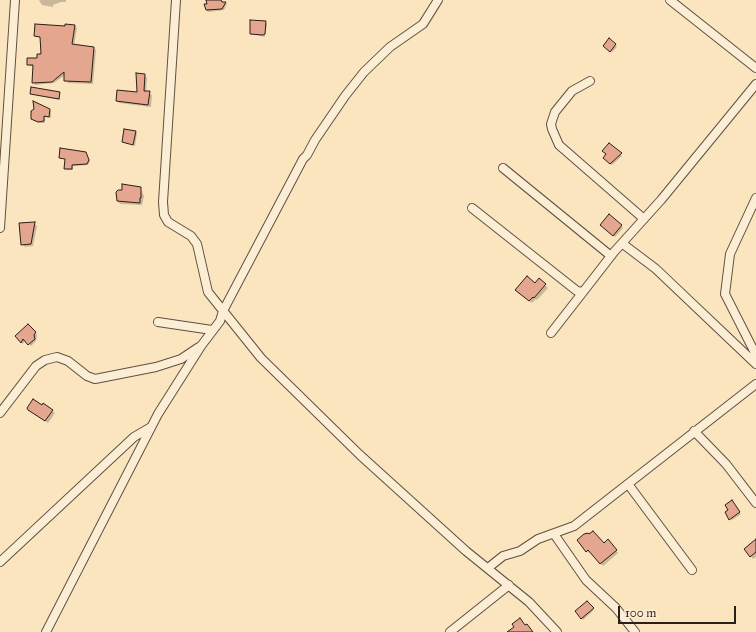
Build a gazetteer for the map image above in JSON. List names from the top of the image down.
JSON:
{
  "scale_bar": "100 m"
}
